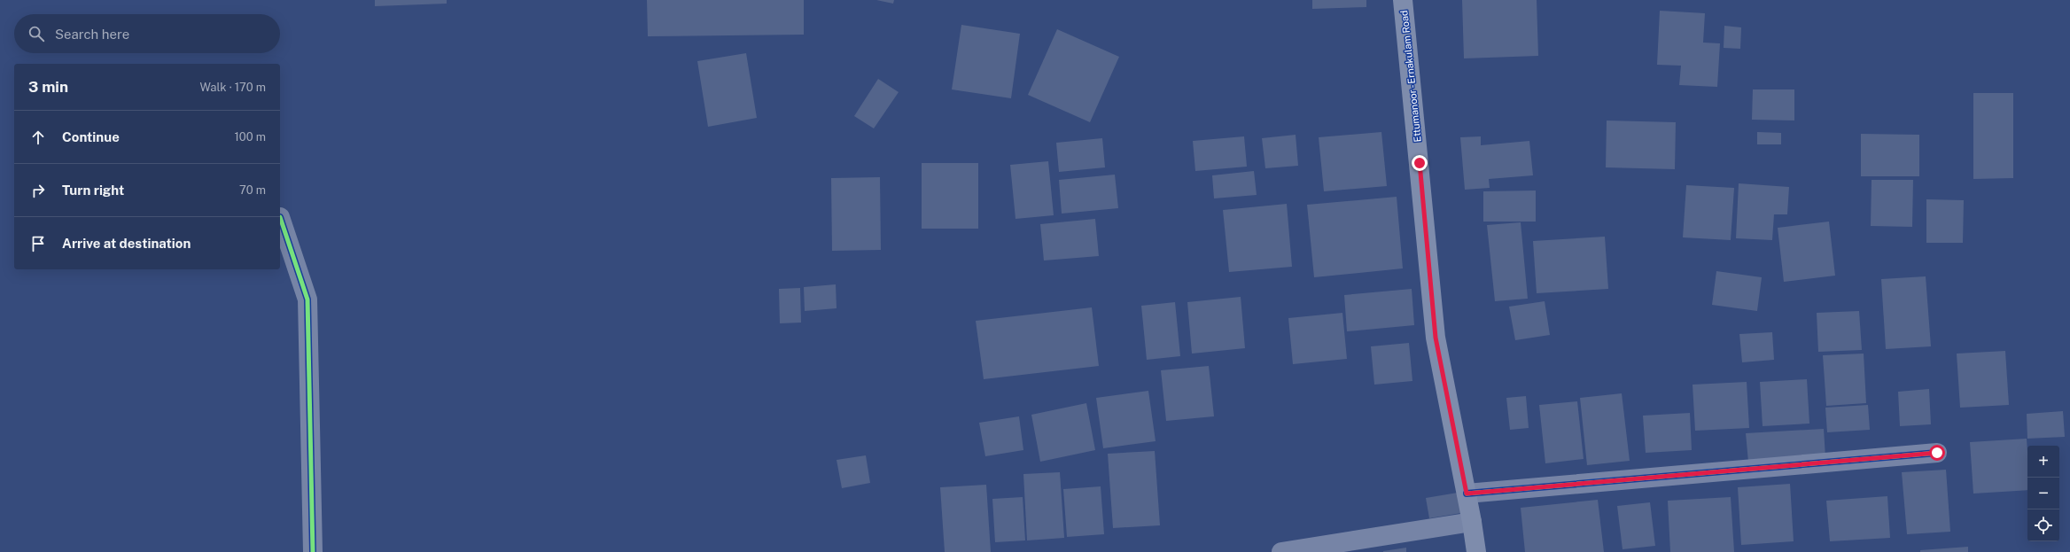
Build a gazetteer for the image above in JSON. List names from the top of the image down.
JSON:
{
  "streets": {
    "main road": ["Ettumanoor - Ernakulam Road"]
  },
  "page": {
    "search": "Search here",
    "heading": ["3 min", "Walk · 170 m"],
    "list": [
      ["Continue", "100 m"],
      ["Turn right", "70 m"],
      "Arrive at destination"
    ],
    "map_buttons": ["+", "−"]
  }
}
